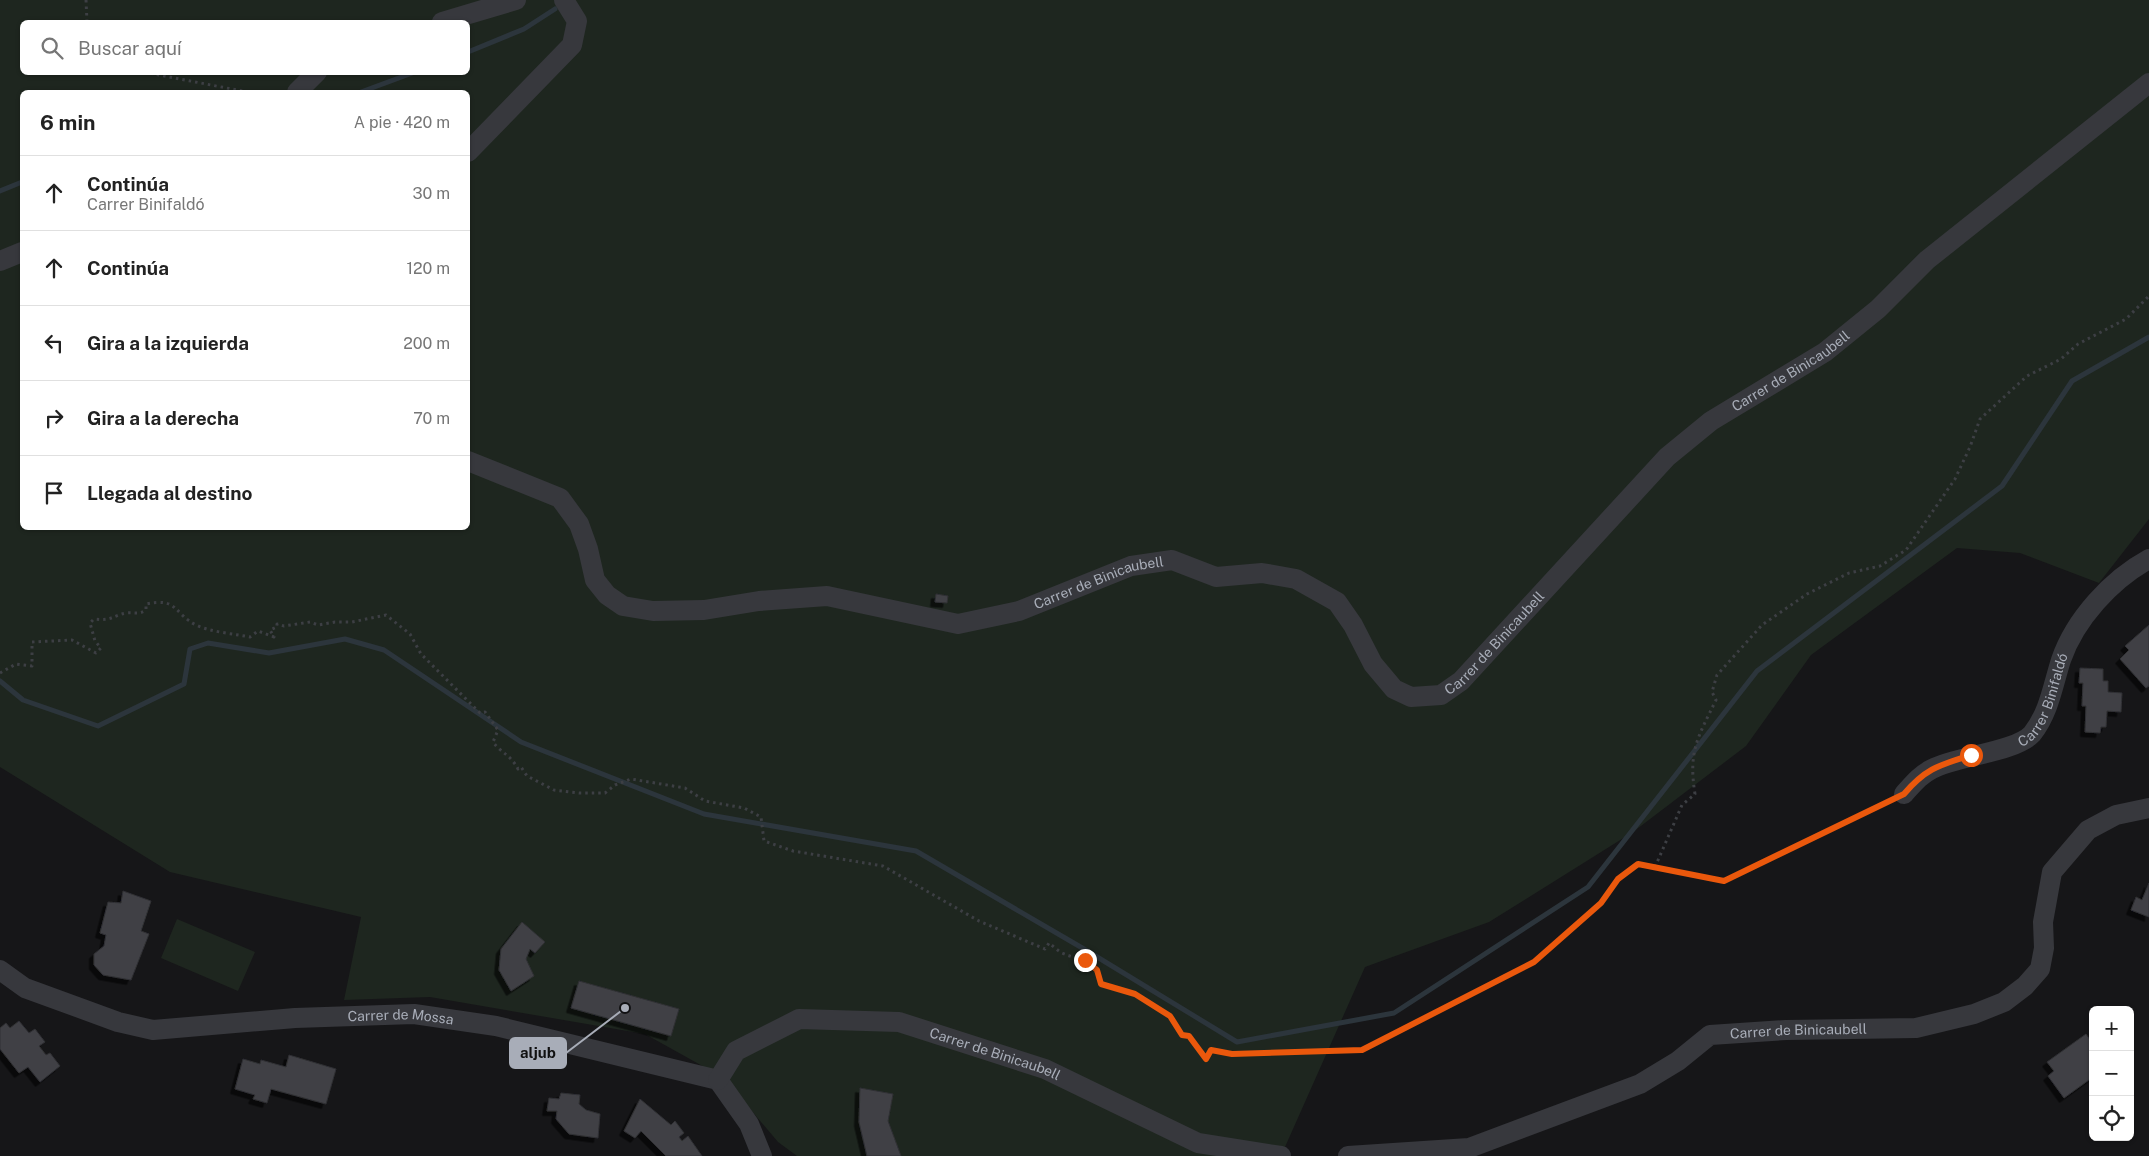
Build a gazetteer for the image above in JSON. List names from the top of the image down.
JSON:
{
  "streets": {
    "street": ["Carrer de Binicaubell", "Carrer Binifaldó", "Carrer de Mossa"]
  },
  "crossings": [
    ["Carrer de Binicaubell", "Carrer de Mossa"]
  ],
  "places": ["aljub"],
  "page": {
    "search": "Buscar aquí",
    "heading": ["6 min", "A pie · 420 m"],
    "list": [
      ["Continúa", "Carrer Binifaldó", "30 m"],
      ["Continúa", "120 m"],
      ["Gira a la izquierda", "200 m"],
      ["Gira a la derecha", "70 m"],
      "Llegada al destino"
    ],
    "map_buttons": ["+", "−"]
  }
}
